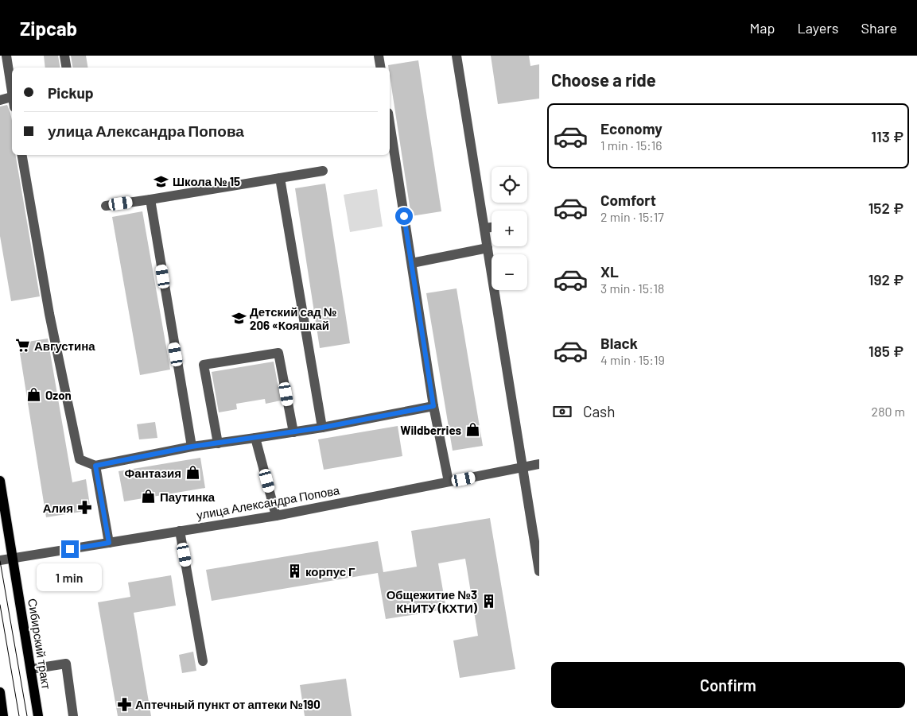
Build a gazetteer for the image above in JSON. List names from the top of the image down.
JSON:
{
  "streets": {
    "main road": ["Сибирский тракт"],
    "street": ["улица Александра Попова"]
  },
  "crossings": [
    ["улица Александра Попова", "Сибирский тракт"]
  ],
  "places": {
    "school or university": ["Школа № 15", "Детский сад № 206 «Кояшкай"],
    "supermarket": ["Августина"],
    "shop": [
      "Ozon",
      "Wildberries",
      "Фантазия",
      "Паутинка"
    ],
    "pharmacy": ["Алия", "Аптечный пункт от аптеки №190"],
    "building": ["корпус Г", "Общежитие №3 КНИТУ (КХТИ)"]
  },
  "page": {
    "header": "Zipcab",
    "nav": ["Map", "Layers", "Share"],
    "heading": "Choose a ride",
    "banner": ["Pickup", "улица Александра Попова"],
    "list": [
      {
        "name": "Economy",
        "note": "1 min · 15:16",
        "value": "113 ₽"
      },
      {
        "name": "Comfort",
        "note": "2 min · 15:17",
        "value": "152 ₽"
      },
      {
        "name": "XL",
        "note": "3 min · 15:18",
        "value": "192 ₽"
      },
      {
        "name": "Black",
        "note": "4 min · 15:19",
        "value": "185 ₽"
      }
    ],
    "map_buttons": ["+", "−"],
    "pay": ["Cash", "280 m"],
    "bubble": "1 min",
    "buttons": "Confirm"
  }
}
